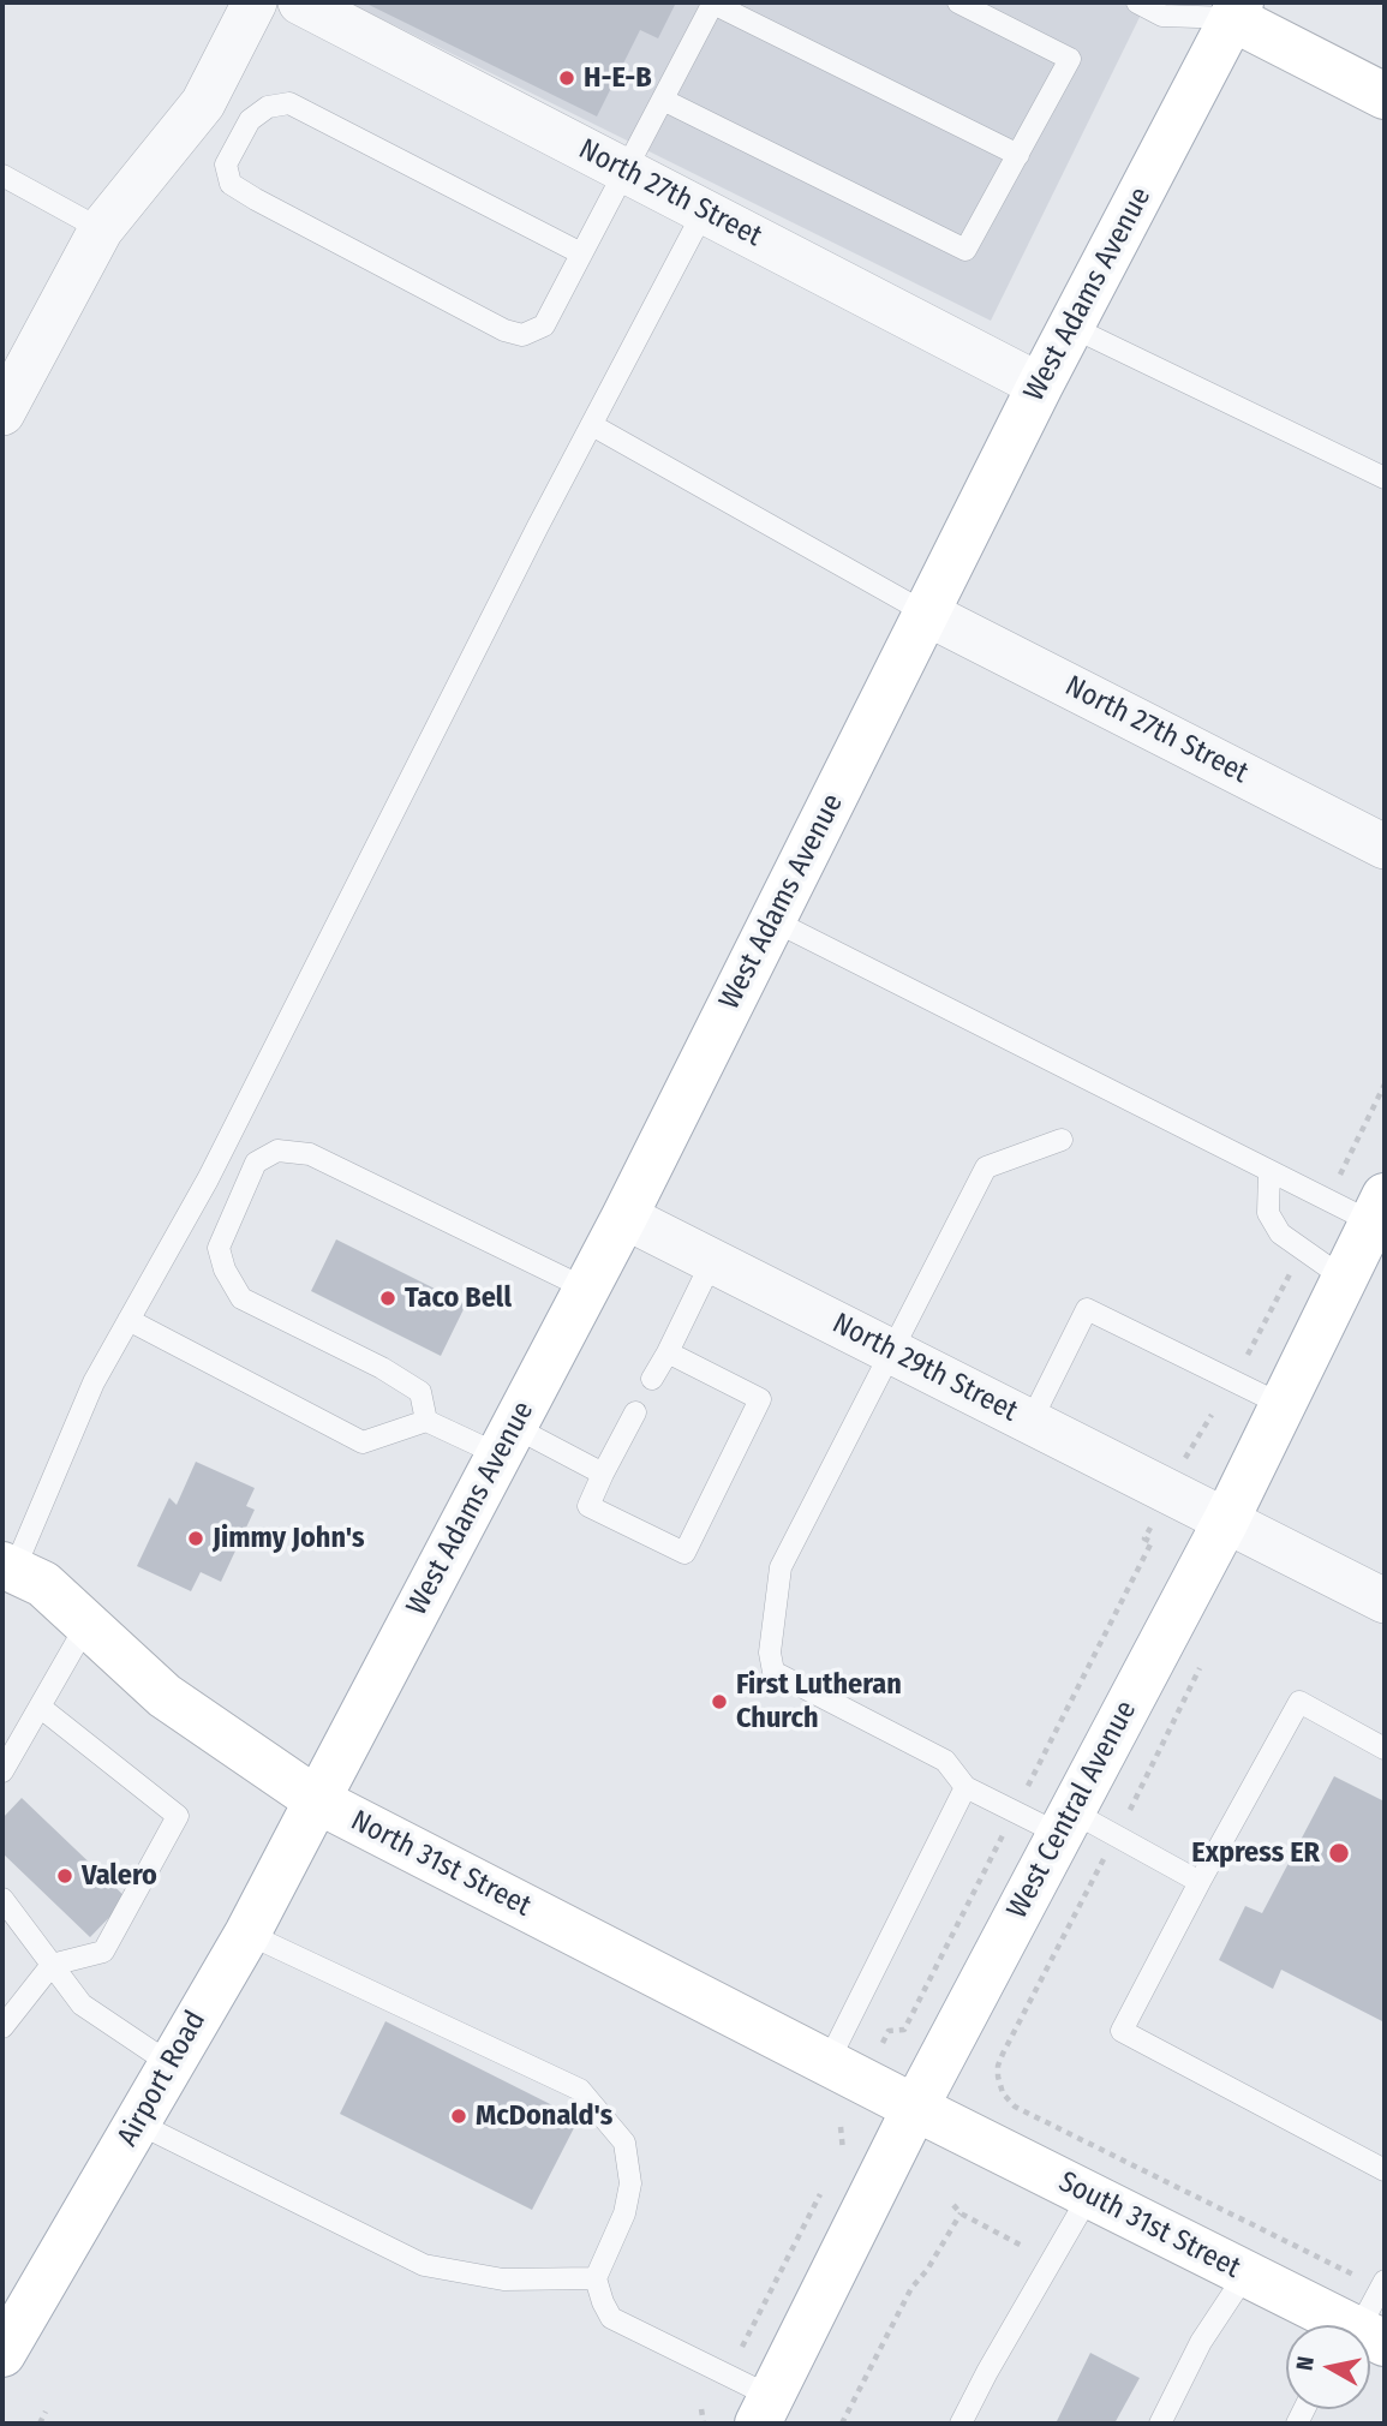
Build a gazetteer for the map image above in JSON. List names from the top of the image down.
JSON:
{
  "streets": {
    "main road": [
      "West Adams Avenue",
      "West Central Avenue",
      "North 31st Street",
      "Airport Road",
      "South 31st Street"
    ],
    "street": ["North 27th Street", "North 29th Street"]
  },
  "crossings": [
    ["North 27th Street", "West Adams Avenue"],
    ["West Adams Avenue", "North 29th Street"],
    ["West Adams Avenue", "North 31st Street"],
    ["West Adams Avenue", "Airport Road"],
    ["North 29th Street", "West Central Avenue"],
    ["West Central Avenue", "North 31st Street"],
    ["West Central Avenue", "South 31st Street"],
    ["North 31st Street", "Airport Road"],
    ["North 31st Street", "South 31st Street"]
  ],
  "places": [
    "H-E-B",
    "Taco Bell",
    "Jimmy John's",
    "First Lutheran Church",
    "Express ER",
    "Valero",
    "McDonald's"
  ],
  "north": "left"
}
